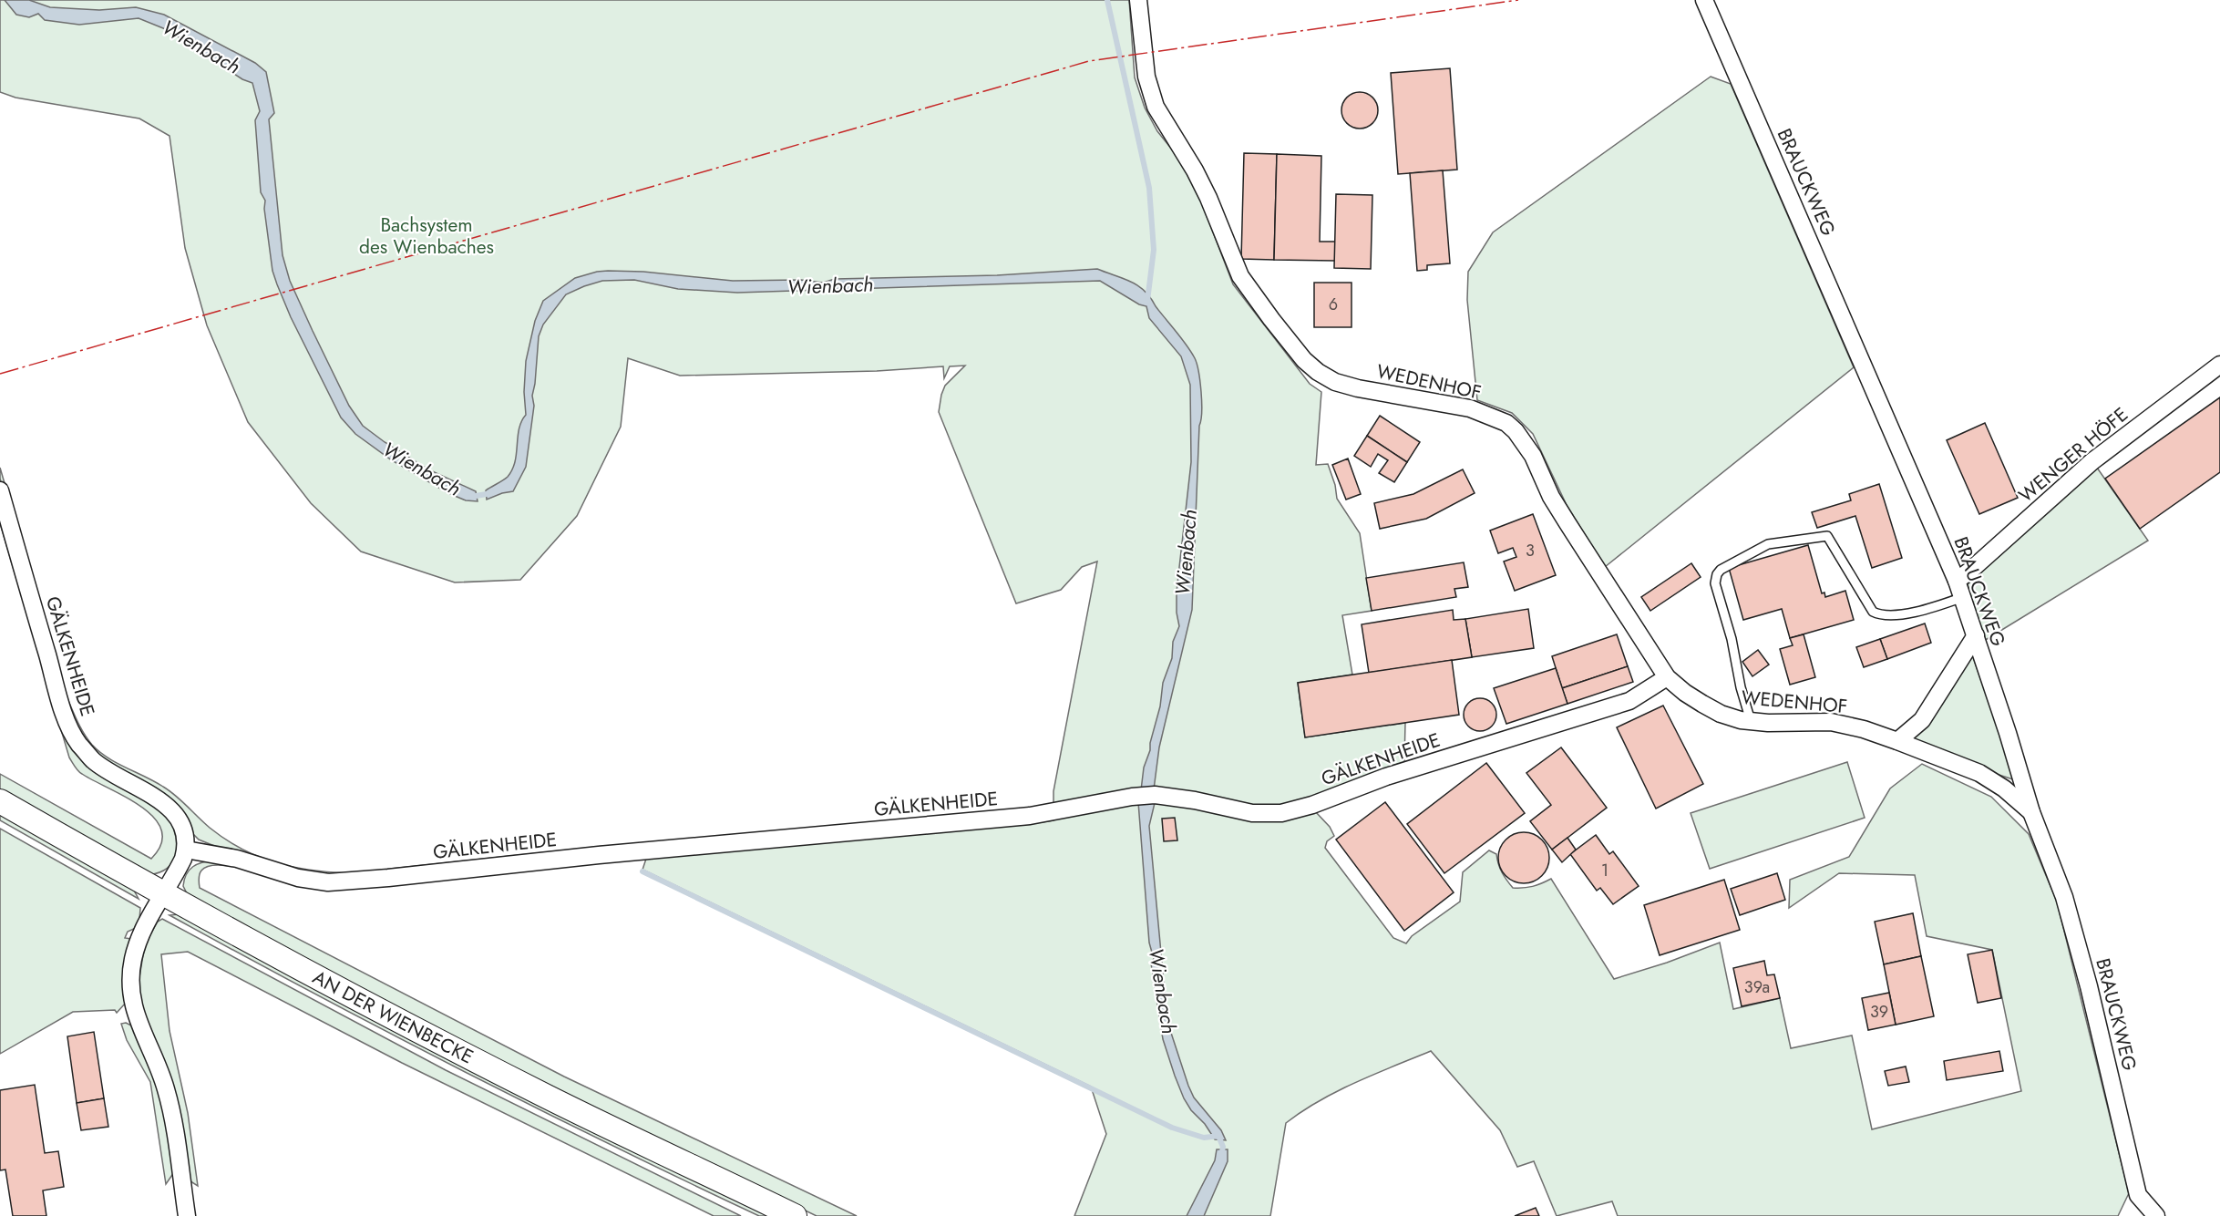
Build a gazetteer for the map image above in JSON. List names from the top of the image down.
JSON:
{
  "streets": {
    "street": [
      "BRAUCKWEG",
      "WEDENHOF",
      "WENGER HÖFE",
      "GÄLKENHEIDE",
      "AN DER WIENBECKE"
    ]
  },
  "crossings": [
    ["BRAUCKWEG", "WEDENHOF"],
    ["BRAUCKWEG", "WENGER HÖFE"],
    ["WEDENHOF", "GÄLKENHEIDE"]
  ],
  "water": ["Wienbach"],
  "parks": ["Bachsystem des Wienbaches"],
  "house_numbers": [
    "6",
    "3",
    "1",
    "39a",
    "39"
  ]
}
